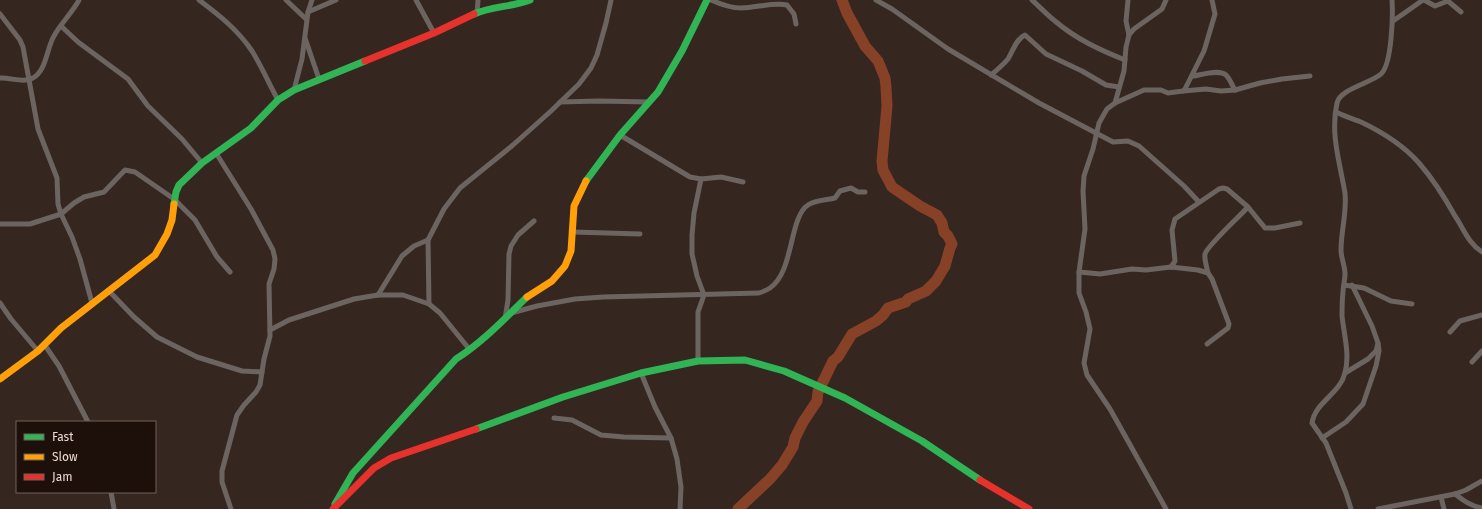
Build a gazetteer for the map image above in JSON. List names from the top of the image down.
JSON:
{
  "legend": ["Fast", "Slow", "Jam"]
}
